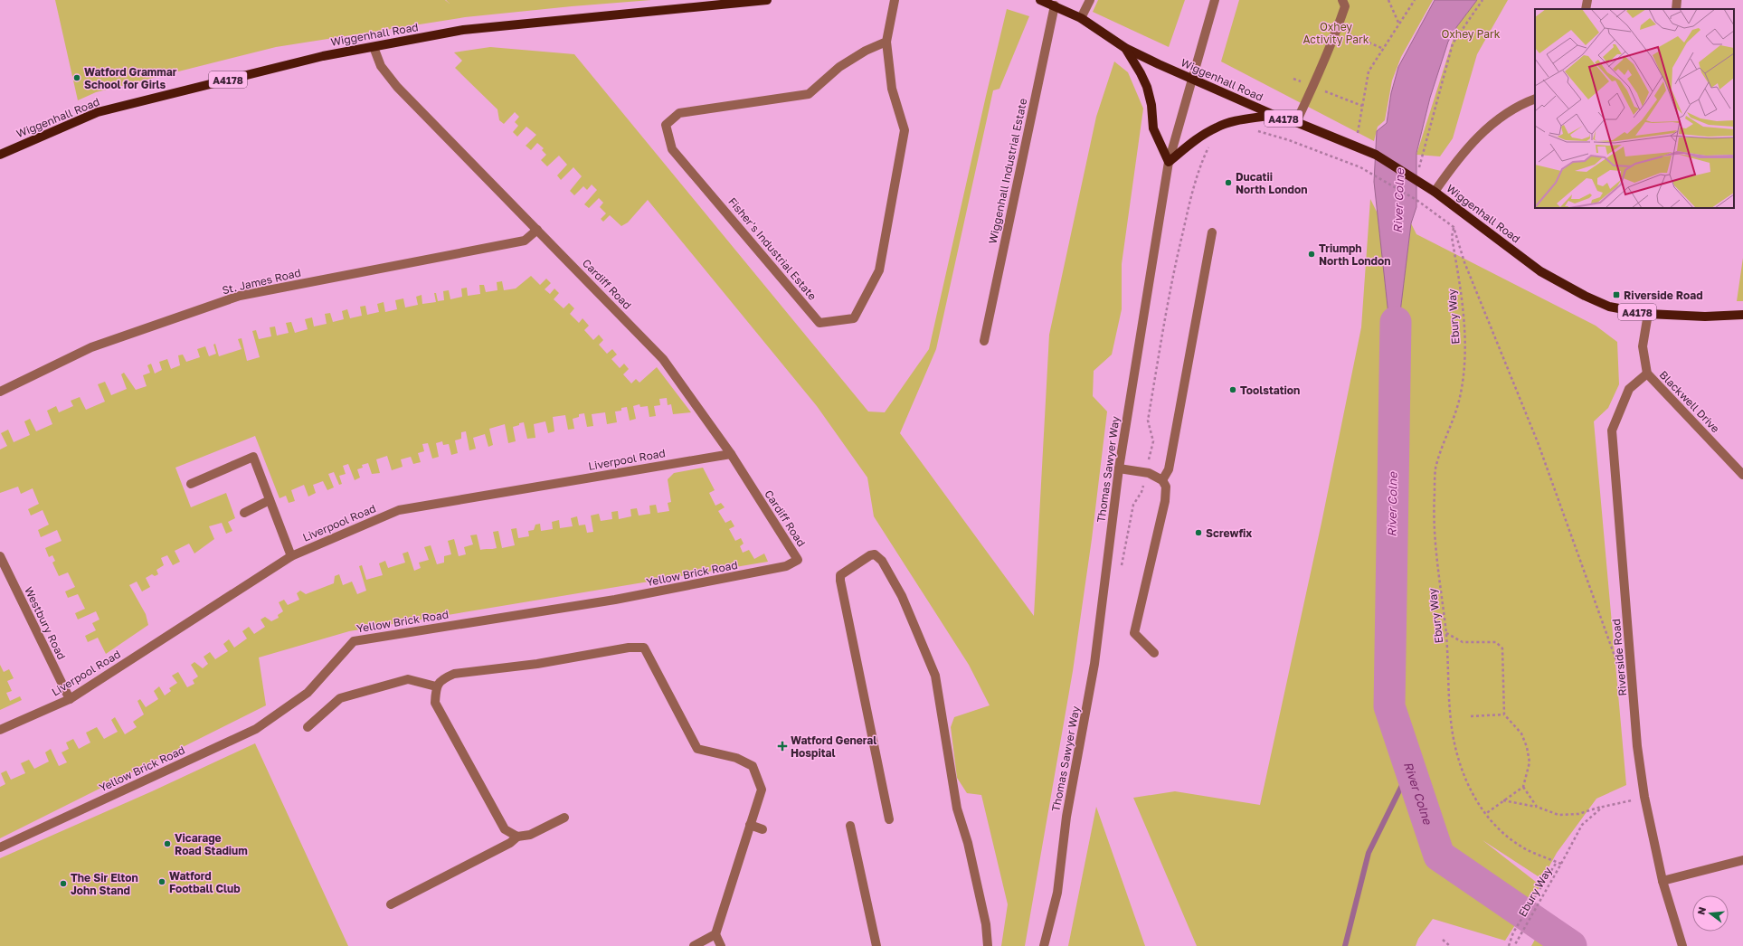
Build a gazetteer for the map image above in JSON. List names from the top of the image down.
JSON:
{
  "streets": {
    "main road": ["Wiggenhall Road", "A4178"],
    "street": [
      "Wiggenhall Industrial Estate",
      "Fisher's Industrial Estate",
      "St. James Road",
      "Cardiff Road",
      "Blackwell Drive",
      "Liverpool Road",
      "Thomas Sawyer Way",
      "Yellow Brick Road",
      "Westbury Road",
      "Riverside Road"
    ],
    "path": ["Ebury Way"]
  },
  "crossings": [
    ["Wiggenhall Road", "A4178"],
    ["Wiggenhall Road", "Wiggenhall Industrial Estate"],
    ["Wiggenhall Road", "Cardiff Road"],
    ["Wiggenhall Road", "Blackwell Drive"],
    ["Wiggenhall Road", "Thomas Sawyer Way"],
    ["A4178", "Blackwell Drive"],
    ["St. James Road", "Cardiff Road"],
    ["Cardiff Road", "Liverpool Road"],
    ["Cardiff Road", "Yellow Brick Road"],
    ["Blackwell Drive", "Riverside Road"],
    ["Liverpool Road", "Westbury Road"]
  ],
  "water": ["River Colne"],
  "parks": ["Oxhey Activity Park", "Oxhey Park"],
  "places": {
    "other": [
      "Watford Grammar School for Girls",
      "Ducatii North London",
      "Triumph North London",
      "Toolstation",
      "Screwfix",
      "Vicarage Road Stadium",
      "Watford Football Club",
      "The Sir Elton John Stand"
    ],
    "transit": ["Riverside Road"],
    "health": ["Watford General Hospital"]
  },
  "north": "left"
}
